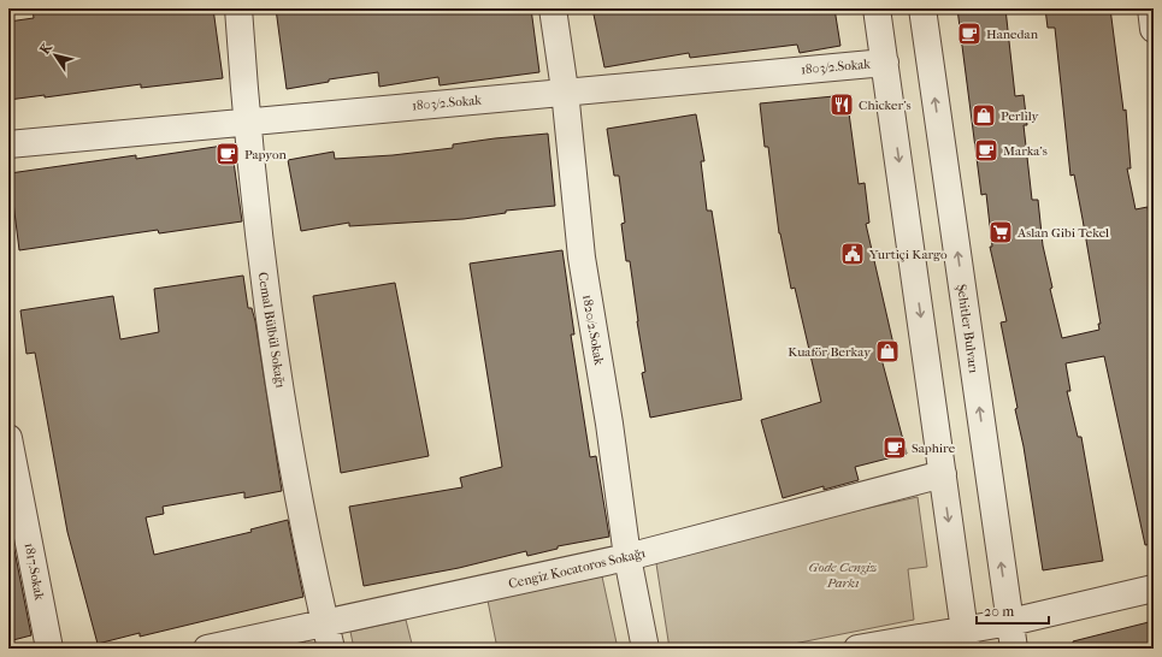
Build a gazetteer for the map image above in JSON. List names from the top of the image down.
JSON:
{
  "streets": {
    "street": [
      "1803/2.Sokak",
      "Şehitler Bulvarı",
      "Cemal Bülbül Sokağı",
      "1820/2.Sokak",
      "Cengiz Kocatoros Sokağı",
      "1817.Sokak"
    ]
  },
  "crossings": [
    ["1803/2.Sokak", "Cemal Bülbül Sokağı"],
    ["1803/2.Sokak", "1820/2.Sokak"],
    ["Cemal Bülbül Sokağı", "Cengiz Kocatoros Sokağı"],
    ["1820/2.Sokak", "Cengiz Kocatoros Sokağı"]
  ],
  "parks": ["Gode Cengiz Parkı"],
  "places": {
    "cafe": [
      "Hanedan",
      "Marka's",
      "Papyon",
      "Saphire"
    ],
    "restaurant": ["Chicker's"],
    "shop": ["Perlily", "Kuaför Berkay"],
    "supermarket": ["Aslan Gibi Tekel"],
    "public building": ["Yurtiçi Kargo"]
  },
  "scale_bar": "20 m",
  "north": "top left"
}
